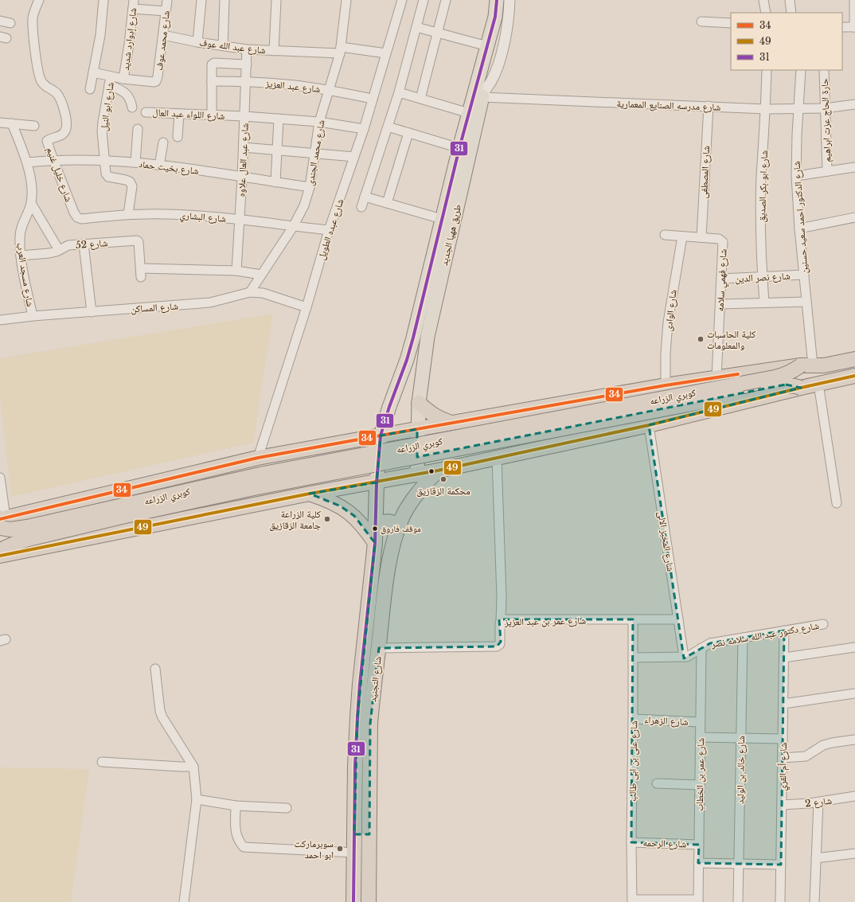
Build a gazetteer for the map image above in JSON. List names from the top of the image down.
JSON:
{
  "streets": {
    "highway": ["كوبري الزراعه", "شارع التجنيد"],
    "main road": ["طريق ههيا الجديد"],
    "street": [
      "شارع إدوارد شديد",
      "شارع محمد عوف",
      "شارع عبد الله عوف",
      "شارع عبد العزيز",
      "شارع مدرسه الصنايع المعمارية",
      "شارع ابو النيل",
      "شارع اللواء عبد العال",
      "حارة الحاج عزت ابراهيم",
      "شارع محمد الجندى",
      "شارع عبد العال علاوه",
      "شارع بخيت حماد",
      "شارع المصطفى",
      "شارع خليل غنيم",
      "شارع ابو بكر الصديق",
      "شارع البشاري",
      "شارع الدكتور احمد سعيد حسنين",
      "شارع عبده الطويل",
      "شارع 52",
      "شارع مسجد العرب",
      "شارع نصر الدين",
      "شارع فهمي سلامه",
      "شارع المساكن",
      "شارع الوادى",
      "شارع المخبز الالى",
      "شارع عمر بن عبد العزيز",
      "شارع دكتور عبد الله سلامه نصر",
      "شارع الزهراء",
      "شارع على بن ابى طالب",
      "شارع أم القري",
      "شارع خالد بن الوليد",
      "شارع عمر بن الخطاب",
      "شارع 2",
      "شارع الرحمه"
    ]
  },
  "crossings": [
    ["شارع إدوارد شديد", "شارع محمد عوف"],
    ["شارع محمد عوف", "شارع عبد الله عوف"],
    ["شارع عبد الله عوف", "شارع محمد الجندى"],
    ["شارع عبد الله عوف", "شارع عبد العال علاوه"],
    ["شارع عبد الله عوف", "شارع عبده الطويل"],
    ["شارع عبد العزيز", "شارع محمد الجندى"],
    ["شارع عبد العزيز", "شارع عبد العال علاوه"],
    ["شارع عبد العزيز", "شارع عبده الطويل"],
    ["شارع مدرسه الصنايع المعمارية", "حارة الحاج عزت ابراهيم"],
    ["شارع مدرسه الصنايع المعمارية", "شارع المصطفى"],
    ["شارع مدرسه الصنايع المعمارية", "شارع ابو بكر الصديق"],
    ["شارع مدرسه الصنايع المعمارية", "شارع الدكتور احمد سعيد حسنين"],
    ["شارع مدرسه الصنايع المعمارية", "طريق ههيا الجديد"],
    ["شارع ابو النيل", "شارع بخيت حماد"],
    ["شارع ابو النيل", "شارع البشاري"],
    ["شارع اللواء عبد العال", "شارع محمد الجندى"],
    ["شارع اللواء عبد العال", "شارع عبد العال علاوه"],
    ["شارع اللواء عبد العال", "شارع عبده الطويل"],
    ["شارع محمد الجندى", "شارع بخيت حماد"],
    ["شارع محمد الجندى", "شارع البشاري"],
    ["شارع محمد الجندى", "شارع المساكن"],
    ["شارع عبد العال علاوه", "شارع بخيت حماد"],
    ["شارع عبد العال علاوه", "شارع البشاري"],
    ["شارع بخيت حماد", "شارع خليل غنيم"],
    ["شارع بخيت حماد", "شارع مسجد العرب"],
    ["شارع المصطفى", "شارع فهمي سلامه"],
    ["شارع خليل غنيم", "شارع البشاري"],
    ["شارع ابو بكر الصديق", "شارع نصر الدين"],
    ["شارع البشاري", "شارع عبده الطويل"],
    ["شارع الدكتور احمد سعيد حسنين", "شارع نصر الدين"],
    ["شارع الدكتور احمد سعيد حسنين", "كوبري الزراعه"],
    ["شارع عبده الطويل", "شارع المساكن"],
    ["طريق ههيا الجديد", "شارع التجنيد"],
    ["شارع 52", "شارع مسجد العرب"],
    ["شارع مسجد العرب", "شارع المساكن"],
    ["شارع نصر الدين", "شارع فهمي سلامه"],
    ["شارع فهمي سلامه", "شارع الوادى"],
    ["شارع المخبز الالى", "شارع عمر بن عبد العزيز"],
    ["شارع المخبز الالى", "شارع دكتور عبد الله سلامه نصر"],
    ["شارع عمر بن عبد العزيز", "شارع التجنيد"],
    ["شارع عمر بن عبد العزيز", "شارع على بن ابى طالب"],
    ["شارع دكتور عبد الله سلامه نصر", "شارع على بن ابى طالب"],
    ["شارع دكتور عبد الله سلامه نصر", "شارع أم القري"],
    ["شارع دكتور عبد الله سلامه نصر", "شارع خالد بن الوليد"],
    ["شارع دكتور عبد الله سلامه نصر", "شارع عمر بن الخطاب"],
    ["شارع الزهراء", "شارع على بن ابى طالب"],
    ["شارع الزهراء", "شارع عمر بن الخطاب"],
    ["شارع على بن ابى طالب", "شارع الرحمه"],
    ["شارع أم القري", "شارع 2"],
    ["شارع عمر بن الخطاب", "شارع الرحمه"]
  ],
  "places": [
    "كلية الحاسبات والمعلومات",
    "محكمة الزقازيق",
    "كلية الزراعة جامعة الزقازيق",
    "موقف فاروق",
    "سوبرماركت ابو احمد"
  ],
  "lines": ["transit line 31", "transit line 34", "transit line 49"],
  "legend": ["34", "49", "31"]
}
